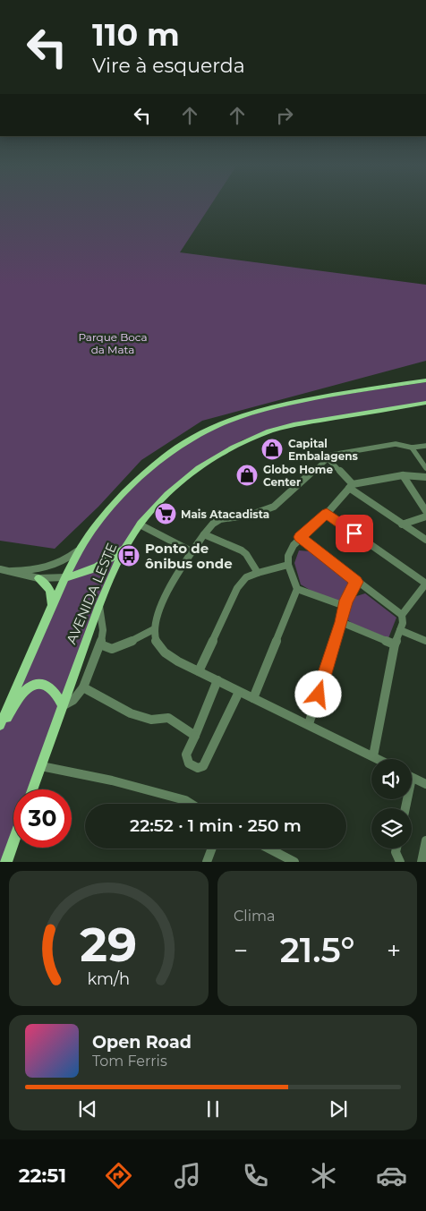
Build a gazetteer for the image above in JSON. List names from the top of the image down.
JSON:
{
  "streets": {
    "main road": ["AVENIDA LESTE"]
  },
  "parks": ["Parque Boca da Mata"],
  "places": {
    "shop": ["Capital Embalagens", "Globo Home Center"],
    "supermarket": ["Mais Atacadista"],
    "bus stop": ["Ponto de ônibus onde"]
  },
  "page": {
    "turn": ["110 m", "Vire à esquerda"],
    "limit": "30",
    "trip": "22:52 · 1 min · 250 m",
    "tile": "Clima",
    "heat": ["−", "21.5°", "+"],
    "song": ["Open Road", "Tom Ferris"],
    "tabs": "22:51",
    "gauge": ["29", "km/h"]
  }
}
